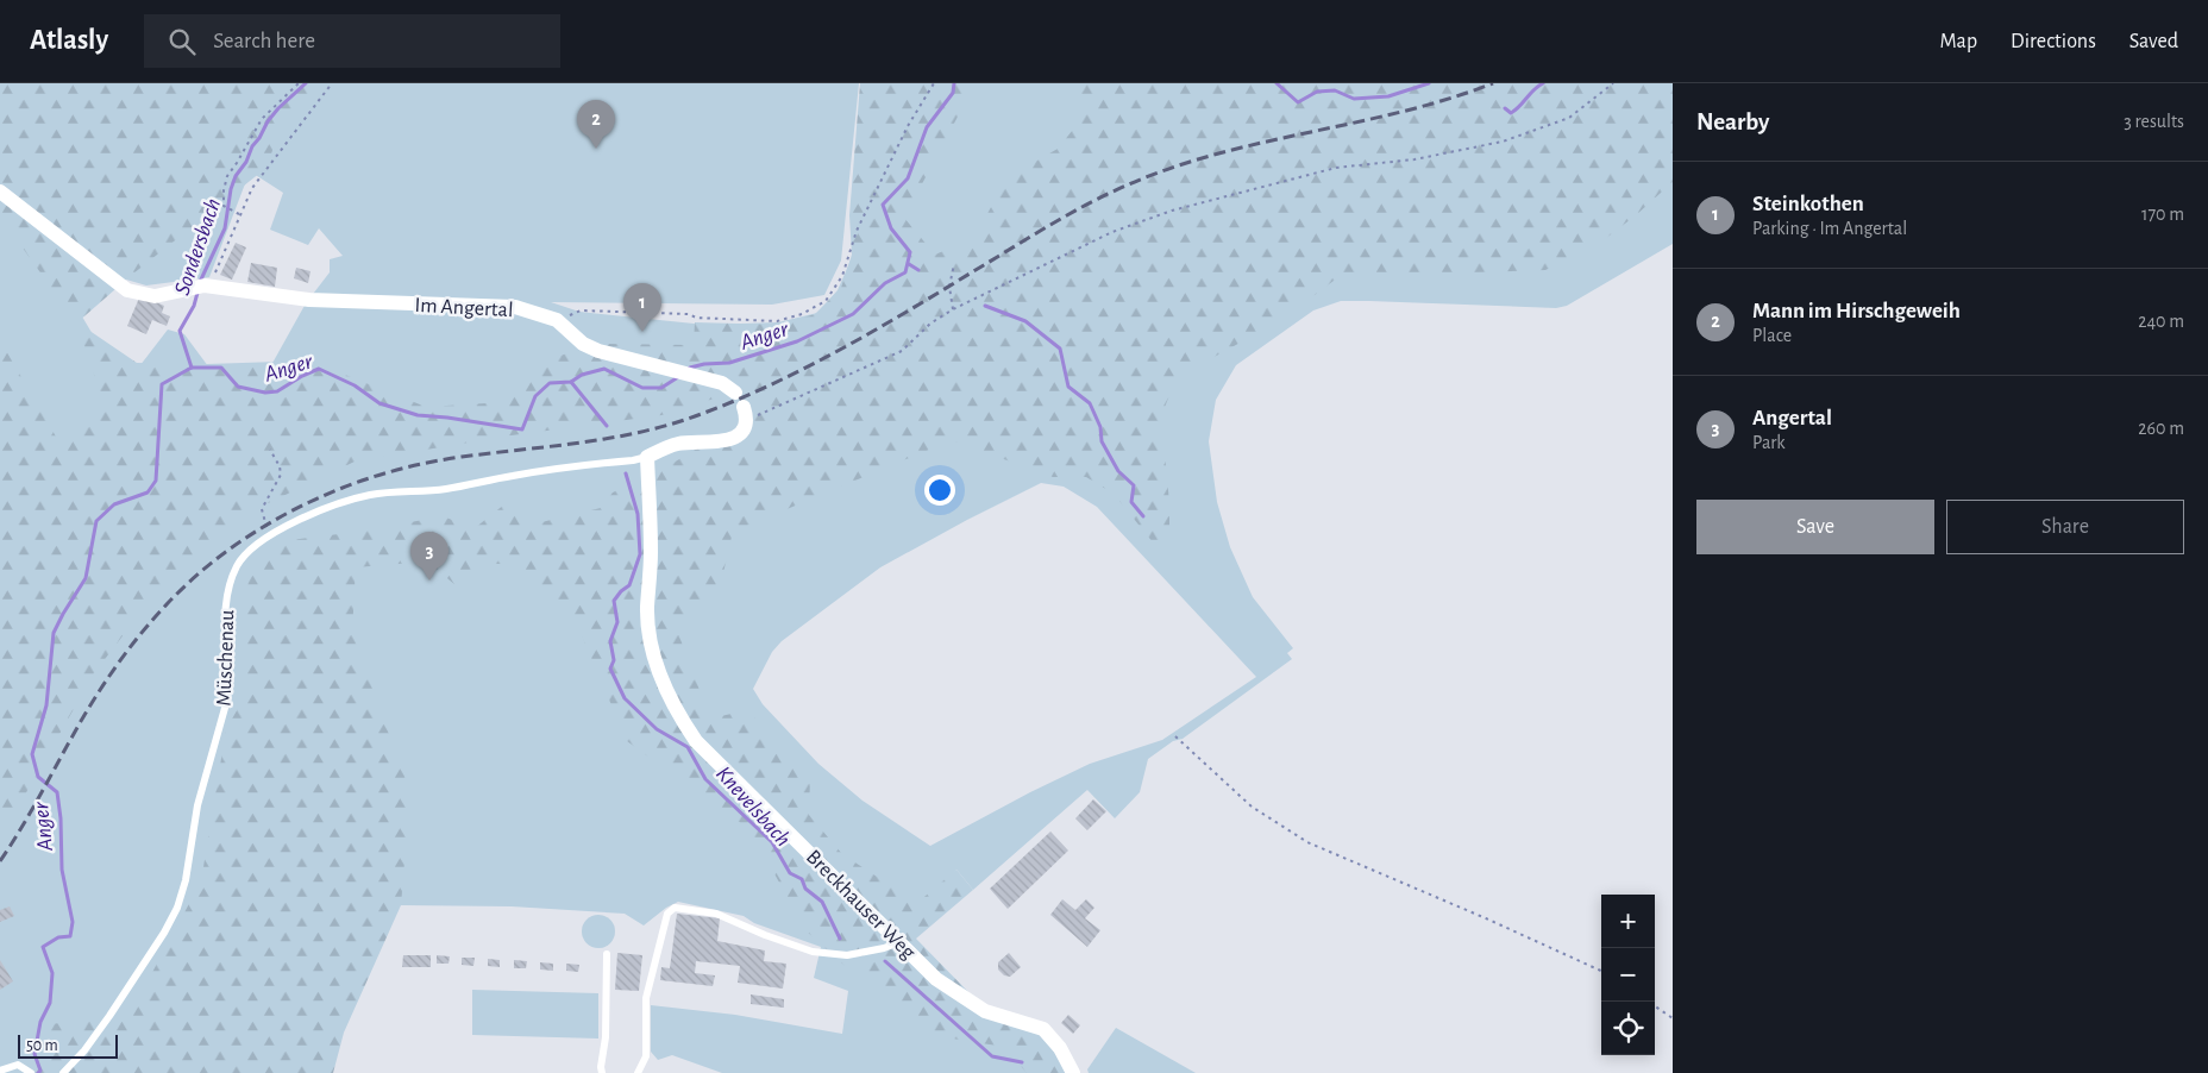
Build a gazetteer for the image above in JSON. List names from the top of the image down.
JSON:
{
  "streets": {
    "street": ["Im Angertal", "Breckhauser Weg"],
    "lane": ["Müschenau"]
  },
  "crossings": [
    ["Müschenau", "Breckhauser Weg"]
  ],
  "water": ["Sondersbach", "Anger", "Knevelsbach"],
  "scale_bar": "50 m",
  "page": {
    "header": "Atlasly",
    "search": "Search here",
    "nav": ["Map", "Directions", "Saved"],
    "heading": ["Nearby", "3 results"],
    "pins": ["2", "1", "3"],
    "list": [
      {
        "mark": "1",
        "name": "Steinkothen",
        "note": "Parking · Im Angertal",
        "value": "170 m"
      },
      {
        "mark": "2",
        "name": "Mann im Hirschgeweih",
        "note": "Place",
        "value": "240 m"
      },
      {
        "mark": "3",
        "name": "Angertal",
        "note": "Park",
        "value": "260 m"
      }
    ],
    "buttons": ["Save", "Share"],
    "map_buttons": ["+", "−"],
    "scale": "50 m"
  }
}
